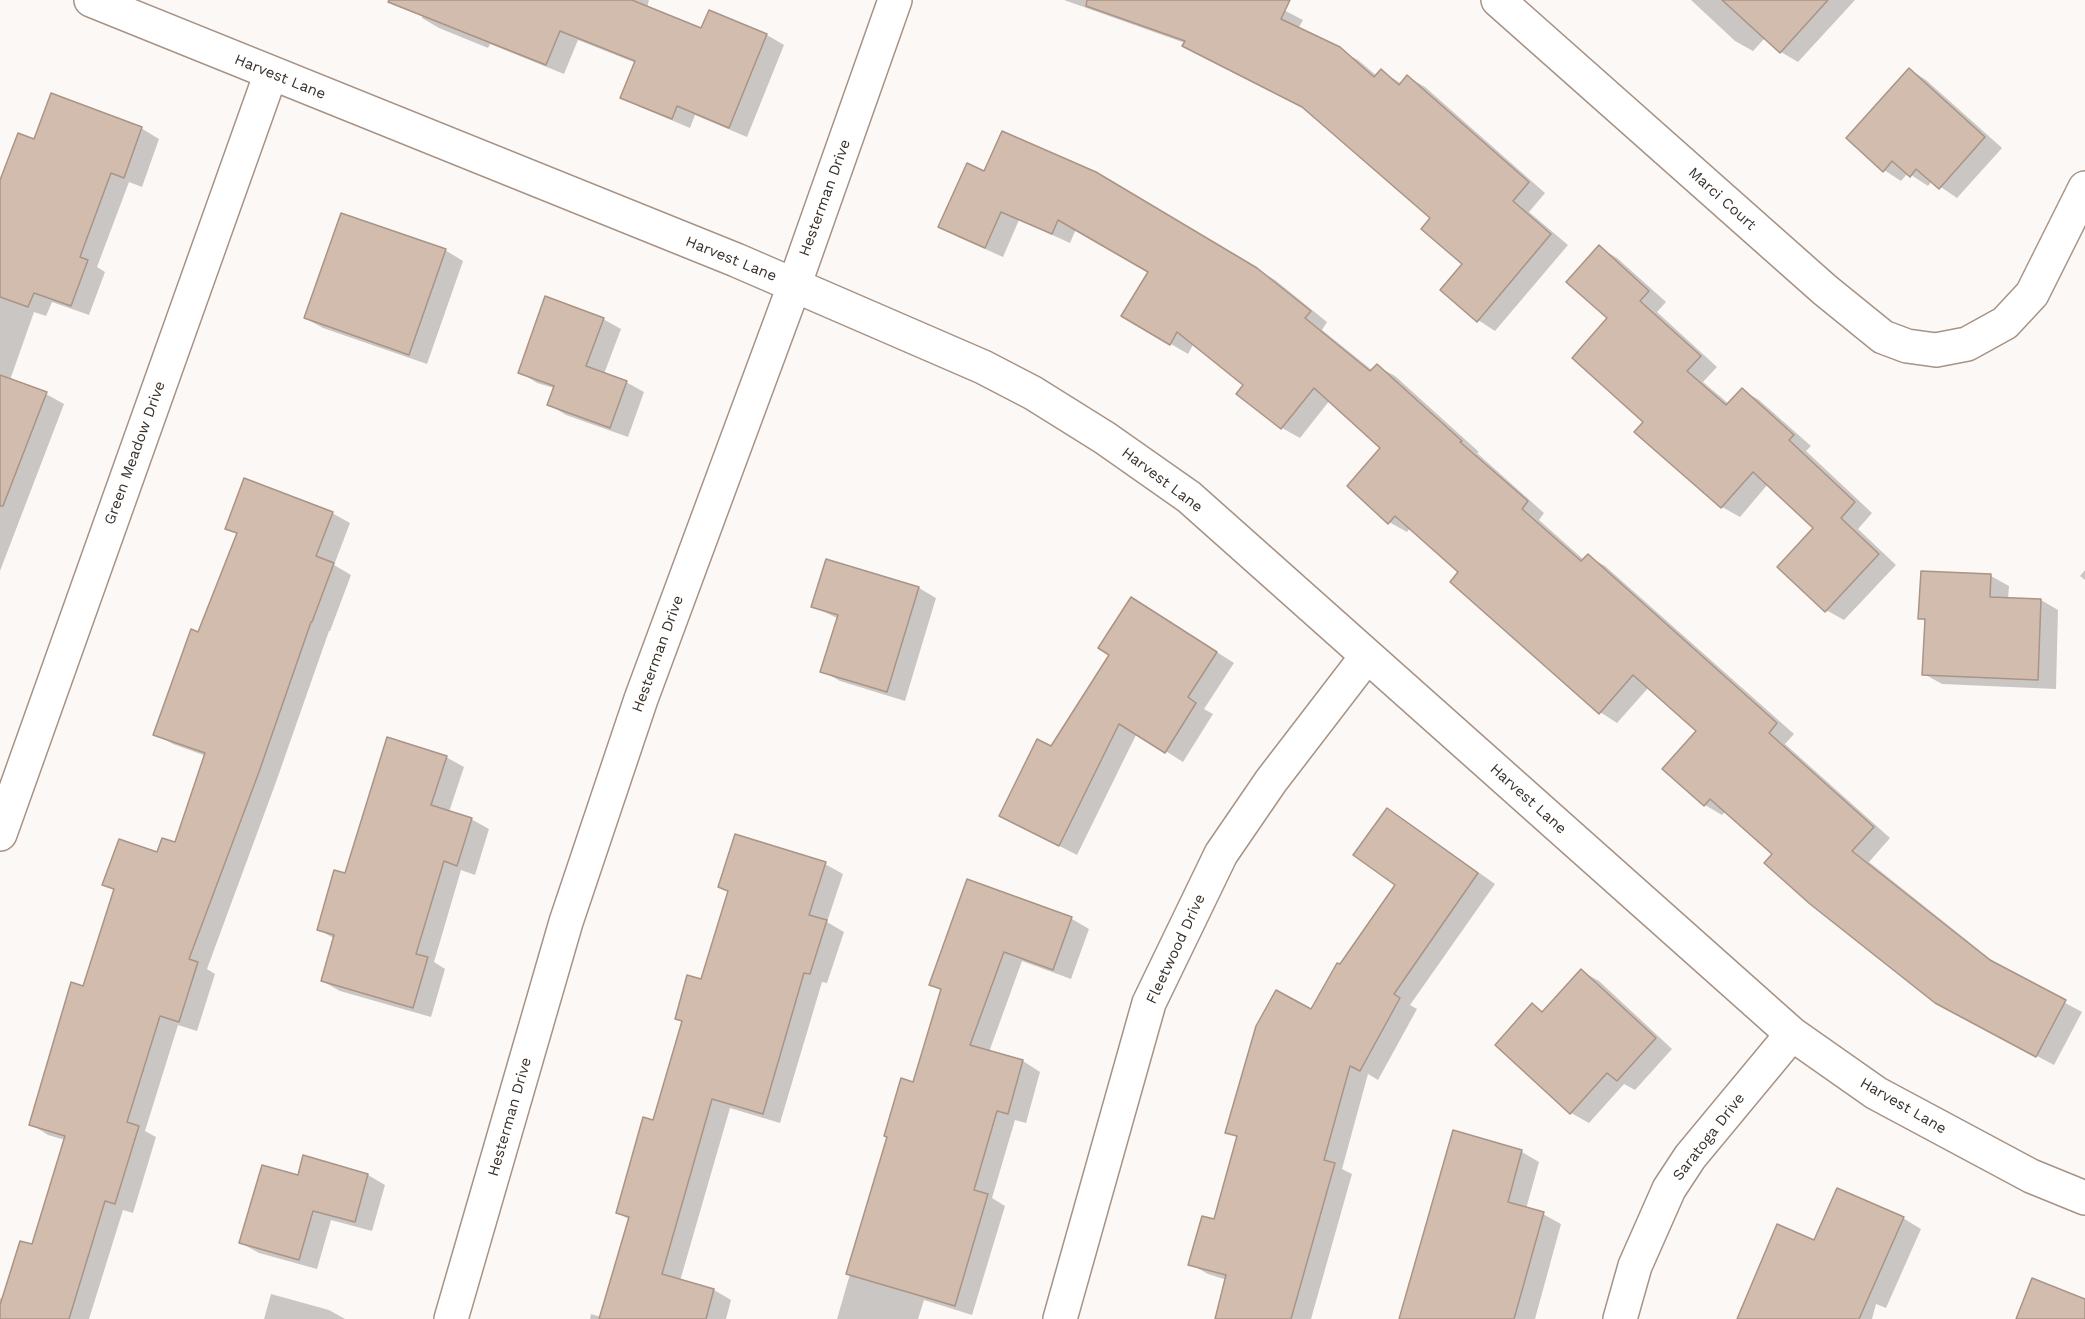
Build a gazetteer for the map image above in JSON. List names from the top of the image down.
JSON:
{
  "streets": {
    "street": [
      "Harvest Lane",
      "Hesterman Drive",
      "Marci Court",
      "Green Meadow Drive",
      "Fleetwood Drive",
      "Saratoga Drive"
    ]
  },
  "crossings": [
    ["Harvest Lane", "Hesterman Drive"],
    ["Harvest Lane", "Green Meadow Drive"],
    ["Harvest Lane", "Fleetwood Drive"],
    ["Harvest Lane", "Saratoga Drive"]
  ]
}
